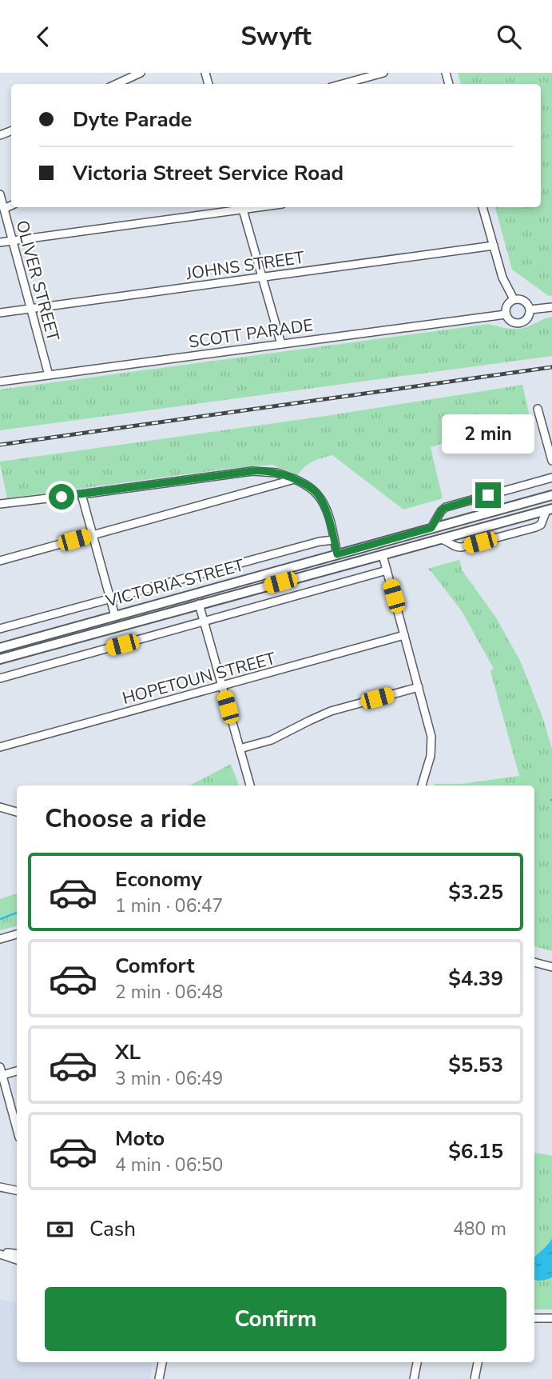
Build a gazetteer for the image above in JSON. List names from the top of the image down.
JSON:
{
  "streets": {
    "main road": ["VICTORIA STREET"],
    "street": [
      "JOHNS STREET",
      "OLIVER STREET",
      "SCOTT PARADE",
      "HOPETOUN STREET"
    ]
  },
  "crossings": [
    ["JOHNS STREET", "OLIVER STREET"],
    ["OLIVER STREET", "SCOTT PARADE"]
  ],
  "page": {
    "header": "Swyft",
    "banner": ["Dyte Parade", "Victoria Street Service Road"],
    "bubble": "2 min",
    "heading": "Choose a ride",
    "list": [
      {
        "name": "Economy",
        "note": "1 min · 06:47",
        "value": "$3.25"
      },
      {
        "name": "Comfort",
        "note": "2 min · 06:48",
        "value": "$4.39"
      },
      {
        "name": "XL",
        "note": "3 min · 06:49",
        "value": "$5.53"
      },
      {
        "name": "Moto",
        "note": "4 min · 06:50",
        "value": "$6.15"
      }
    ],
    "pay": ["Cash", "480 m"],
    "buttons": "Confirm"
  }
}
